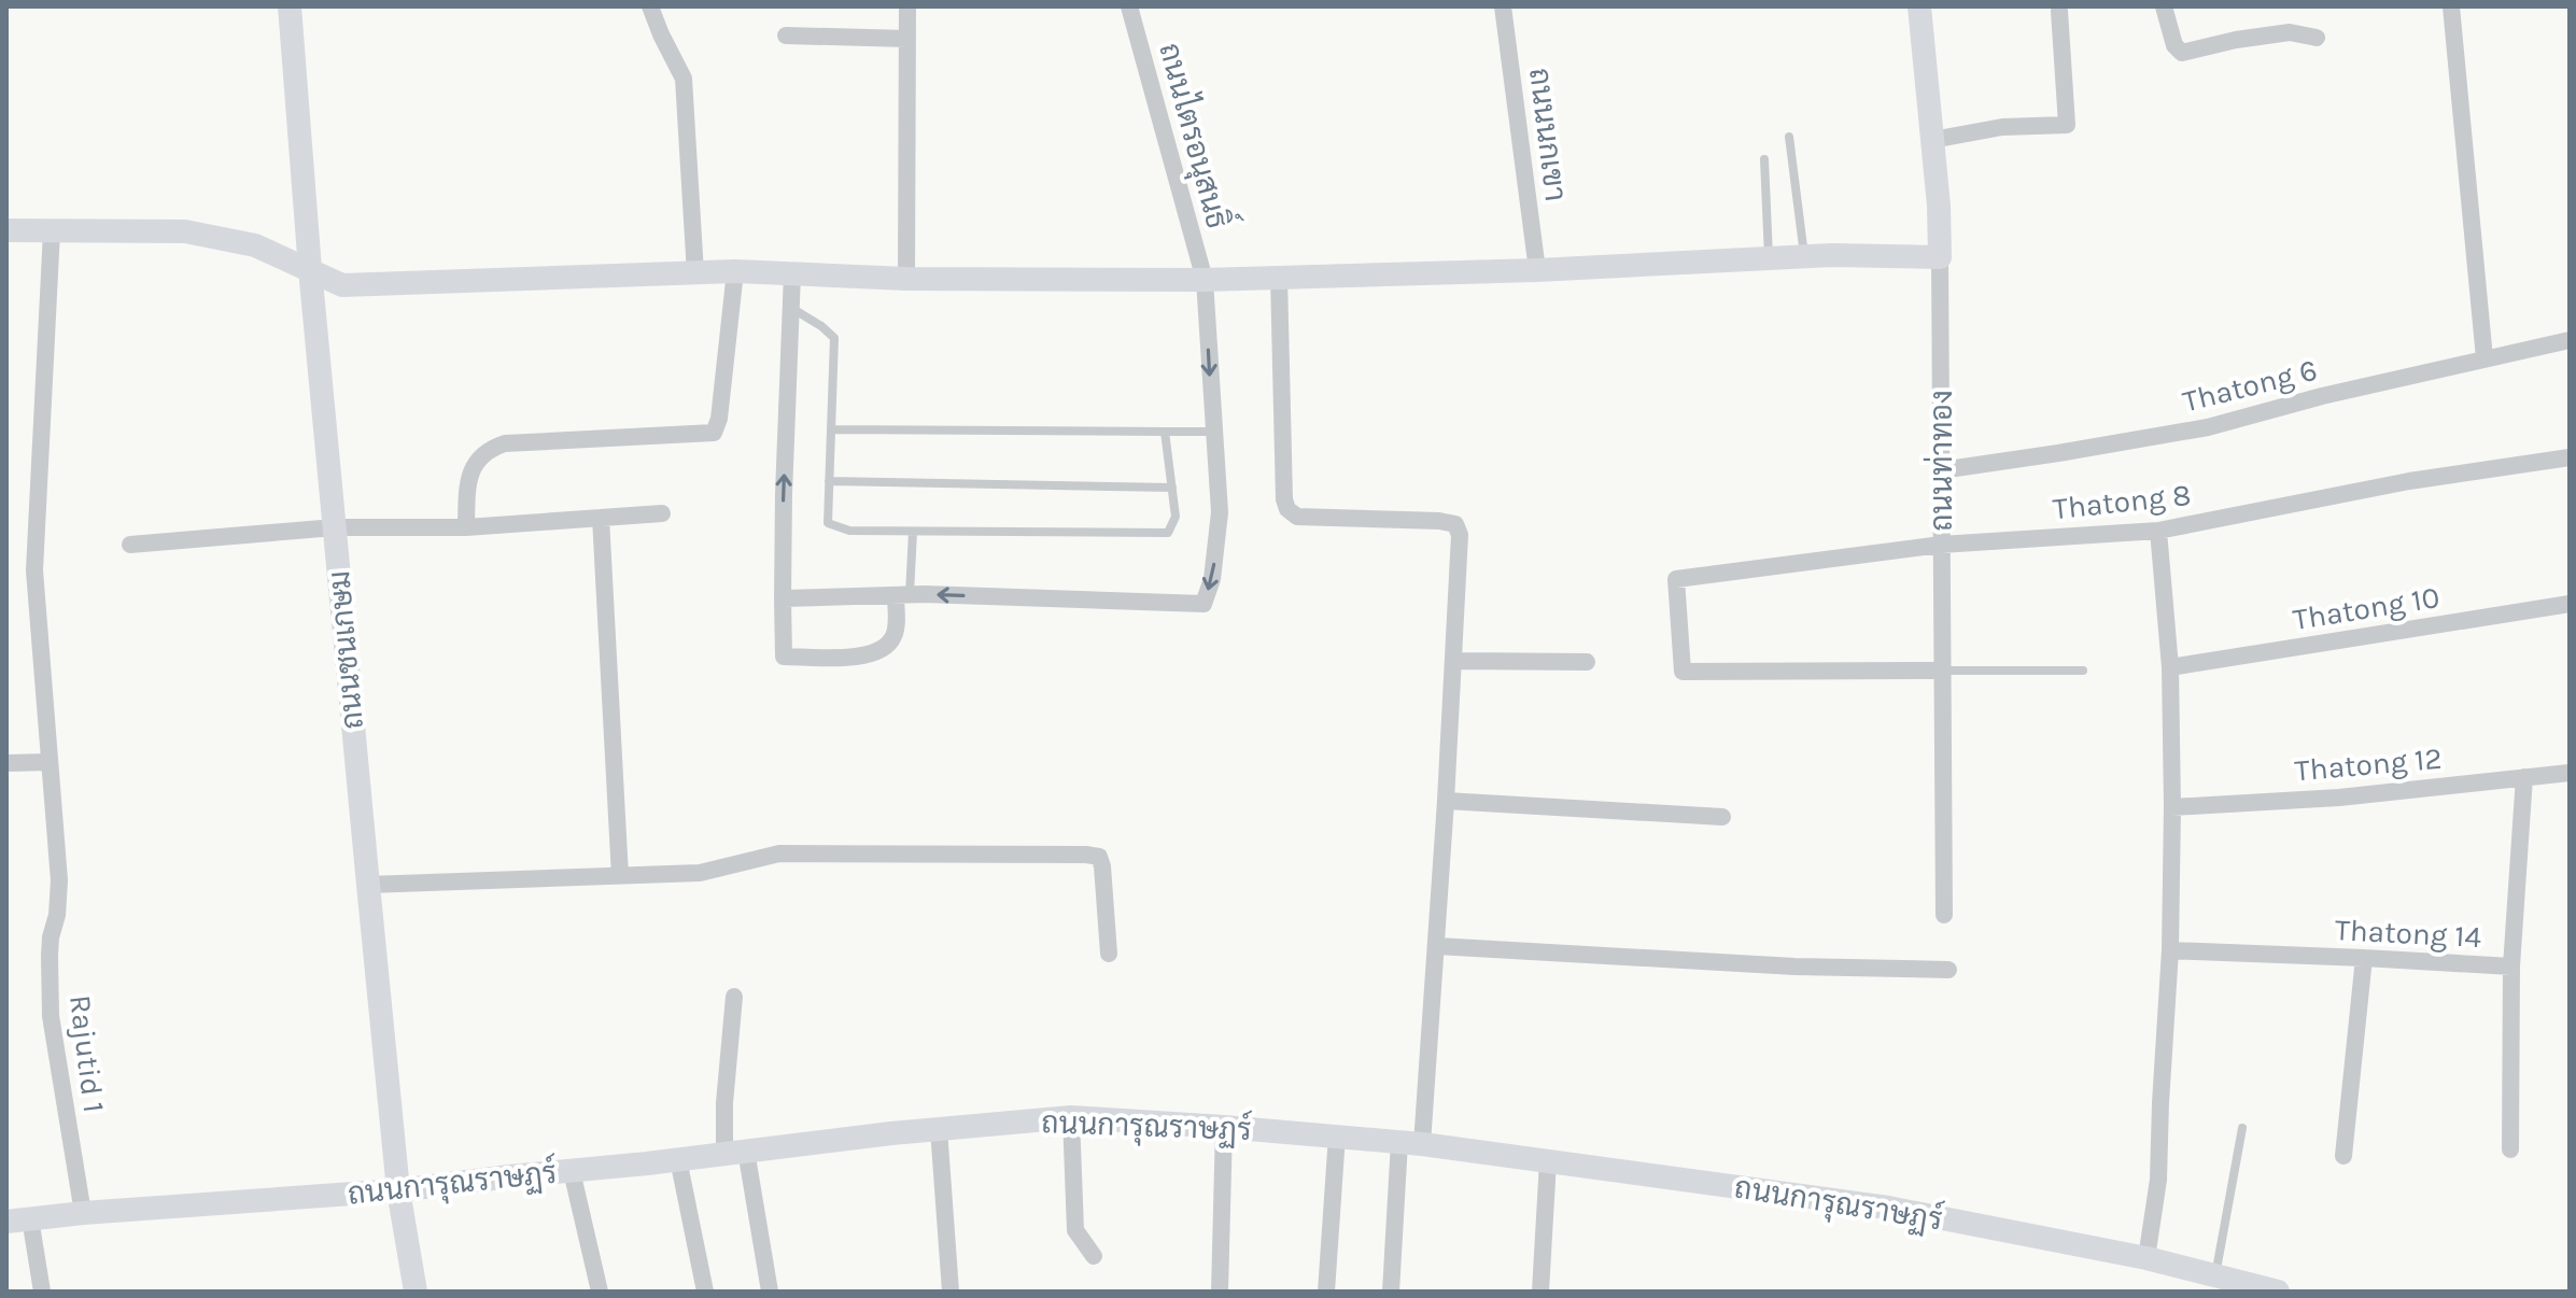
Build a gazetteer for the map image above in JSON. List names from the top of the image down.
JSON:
{
  "streets": {
    "street": [
      "ถนนนกเขา",
      "ถนนไตรอนุสนธิ์",
      "Thatong 6",
      "ถนนท่าทอง",
      "Thatong 8",
      "Thatong 10",
      "ถนนชนเกษม",
      "Thatong 12",
      "Thatong 14",
      "Rajutid 1",
      "ถนนการุณราษฏร์"
    ]
  },
  "crossings": [
    ["Thatong 6", "ถนนท่าทอง"],
    ["ถนนท่าทอง", "Thatong 8"],
    ["ถนนชนเกษม", "ถนนการุณราษฏร์"],
    ["Rajutid 1", "ถนนการุณราษฏร์"]
  ]
}
